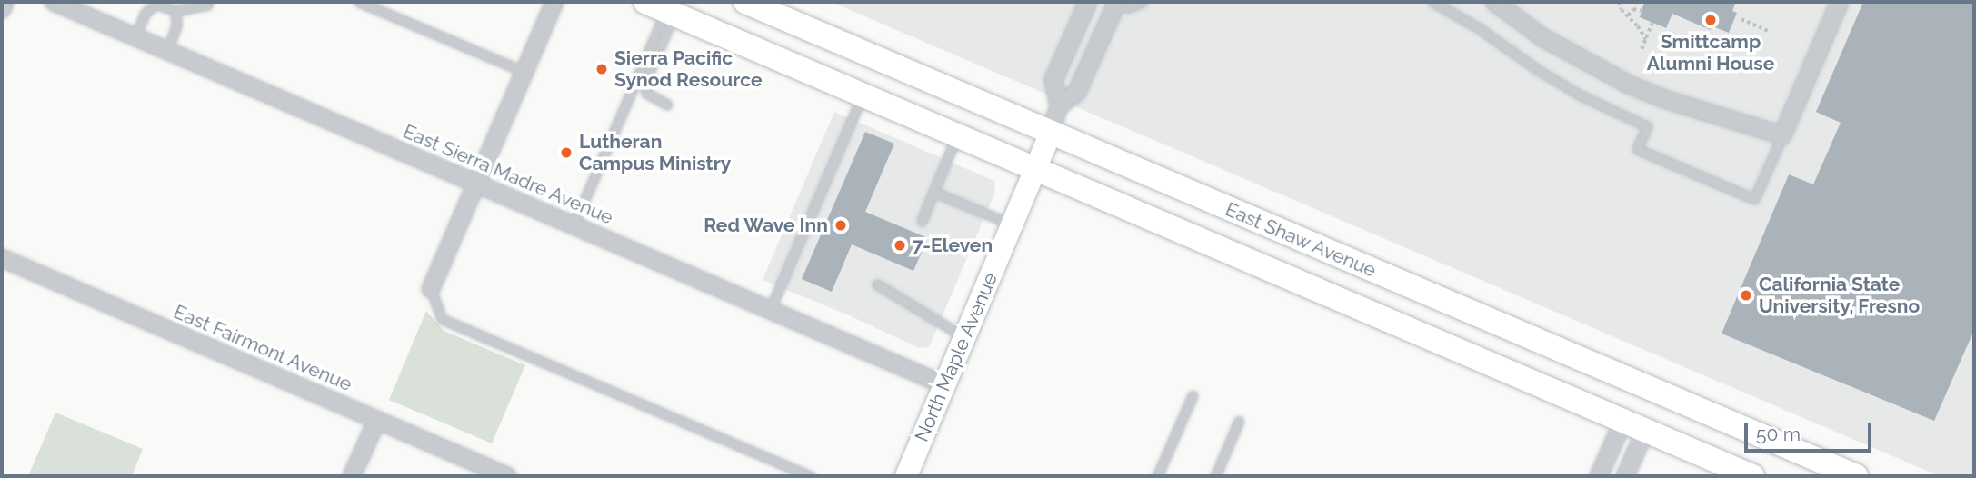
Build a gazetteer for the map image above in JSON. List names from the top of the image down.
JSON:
{
  "streets": {
    "main road": ["East Shaw Avenue"],
    "street": ["East Sierra Madre Avenue", "East Fairmont Avenue", "North Maple Avenue"]
  },
  "crossings": [
    ["East Sierra Madre Avenue", "North Maple Avenue"],
    ["East Shaw Avenue", "North Maple Avenue"]
  ],
  "places": [
    "Smittcamp Alumni House",
    "Sierra Pacific Synod Resource",
    "Lutheran Campus Ministry",
    "Red Wave Inn",
    "7-Eleven",
    "California State University, Fresno"
  ],
  "scale_bar": "50 m"
}
